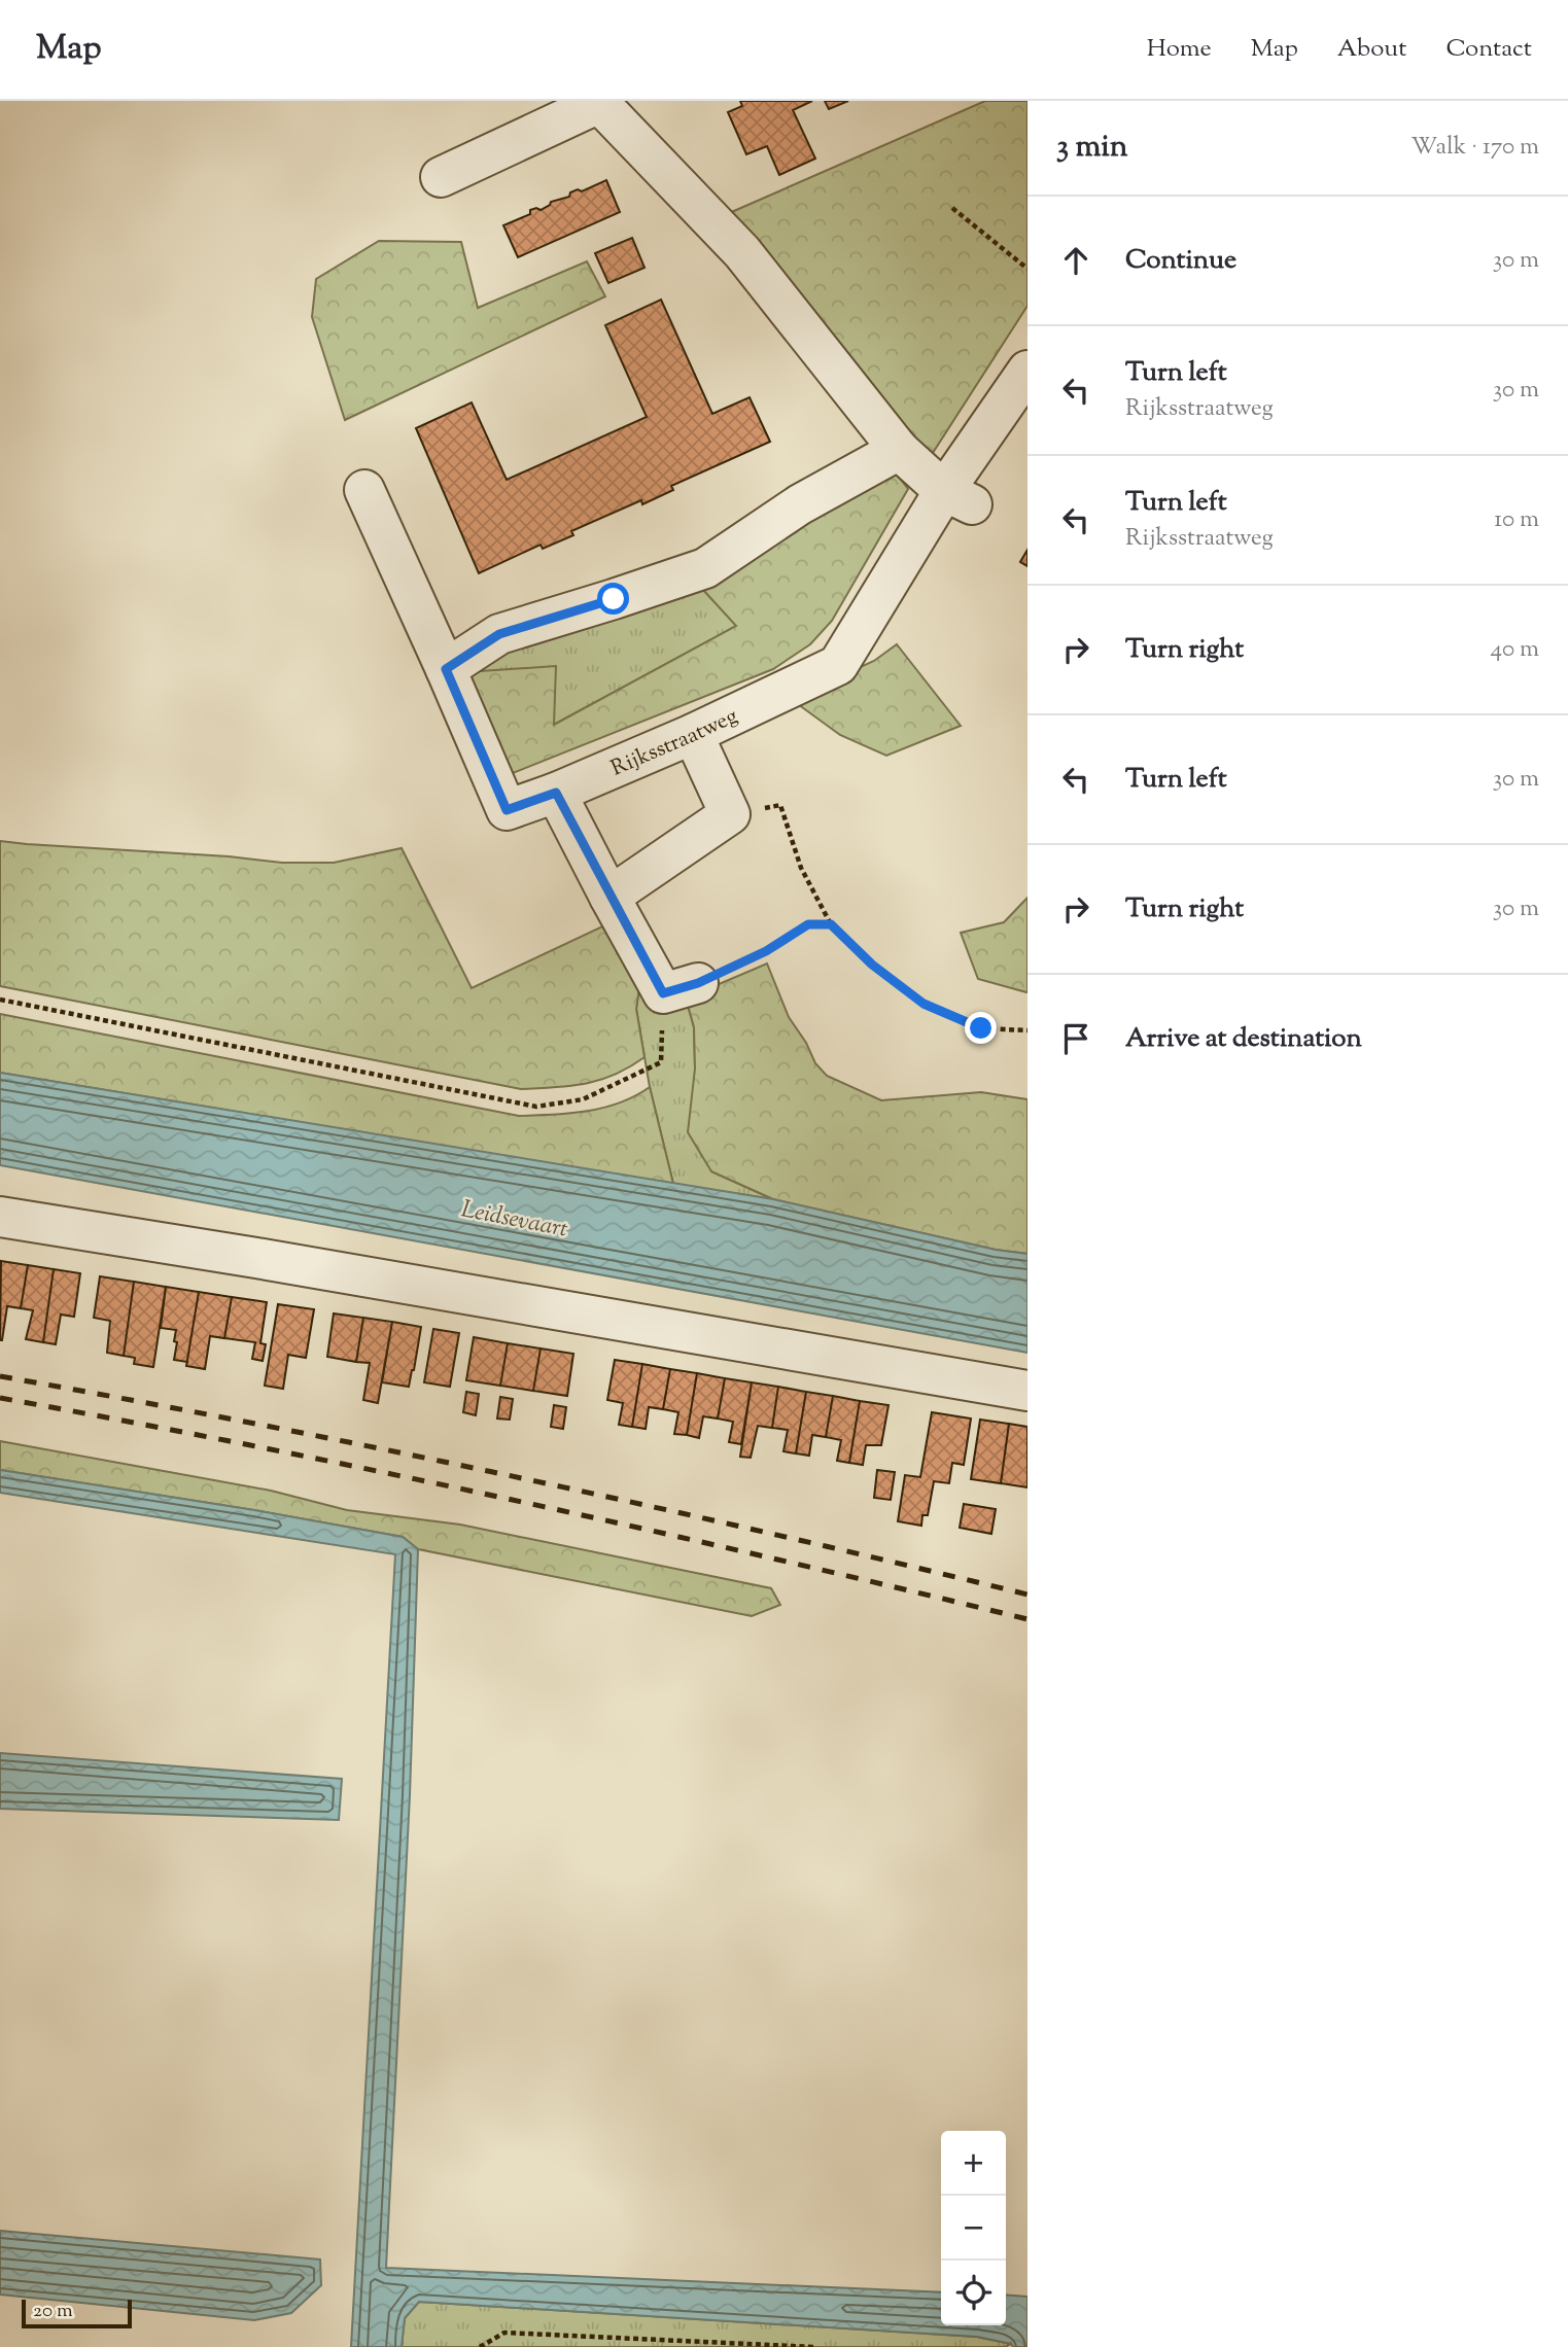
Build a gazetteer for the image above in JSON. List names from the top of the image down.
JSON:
{
  "streets": {
    "street": ["Rijksstraatweg"]
  },
  "water": ["Leidsevaart"],
  "scale_bar": "20 m",
  "page": {
    "header": "Map",
    "nav": [
      "Home",
      "Map",
      "About",
      "Contact"
    ],
    "heading": ["3 min", "Walk · 170 m"],
    "list": [
      ["Continue", "30 m"],
      ["Turn left", "Rijksstraatweg", "30 m"],
      ["Turn left", "Rijksstraatweg", "10 m"],
      ["Turn right", "40 m"],
      ["Turn left", "30 m"],
      ["Turn right", "30 m"],
      "Arrive at destination"
    ],
    "map_buttons": ["+", "−"],
    "scale": "20 m"
  }
}
